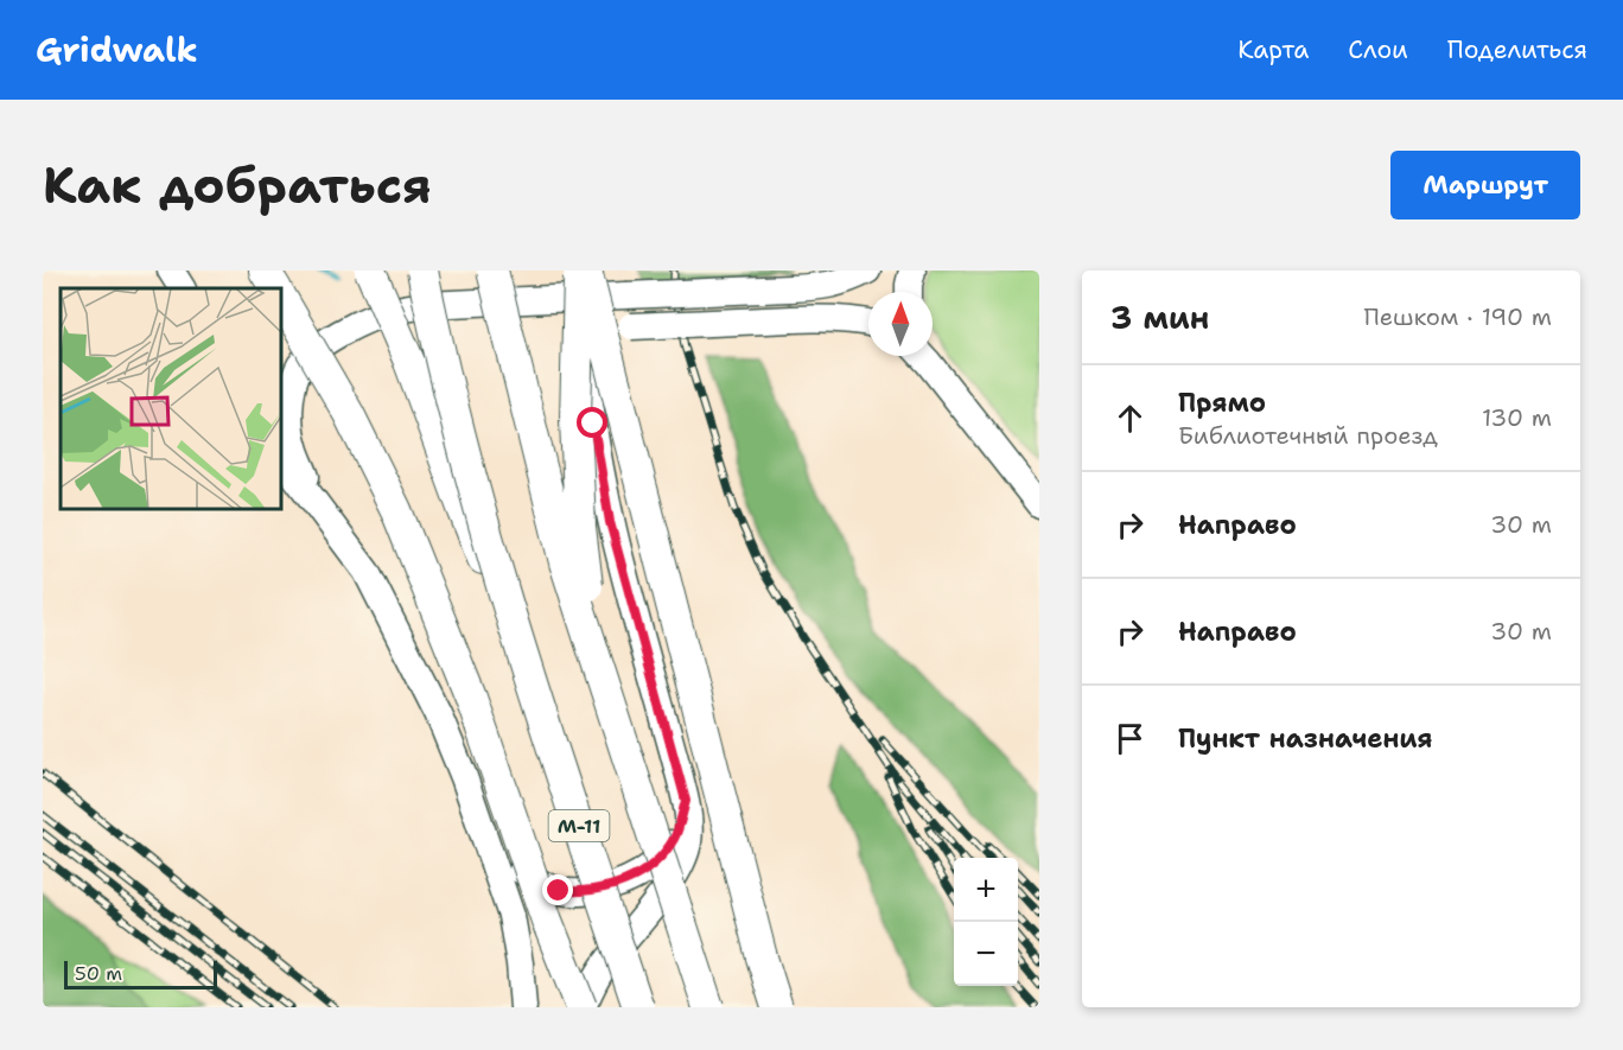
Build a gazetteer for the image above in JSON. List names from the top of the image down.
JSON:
{
  "streets": {
    "main road": ["М-11"]
  },
  "scale_bar": "50 m",
  "north": "top",
  "page": {
    "header": "Gridwalk",
    "nav": ["Карта", "Слои", "Поделиться"],
    "buttons": "Маршрут",
    "title": "Как добраться",
    "heading": ["3 мин", "Пешком · 190 m"],
    "list": [
      ["Прямо", "Библиотечный проезд", "130 m"],
      ["Направо", "30 m"],
      ["Направо", "30 m"],
      "Пункт назначения"
    ],
    "map_buttons": ["+", "−"],
    "scale": "50 m"
  }
}
